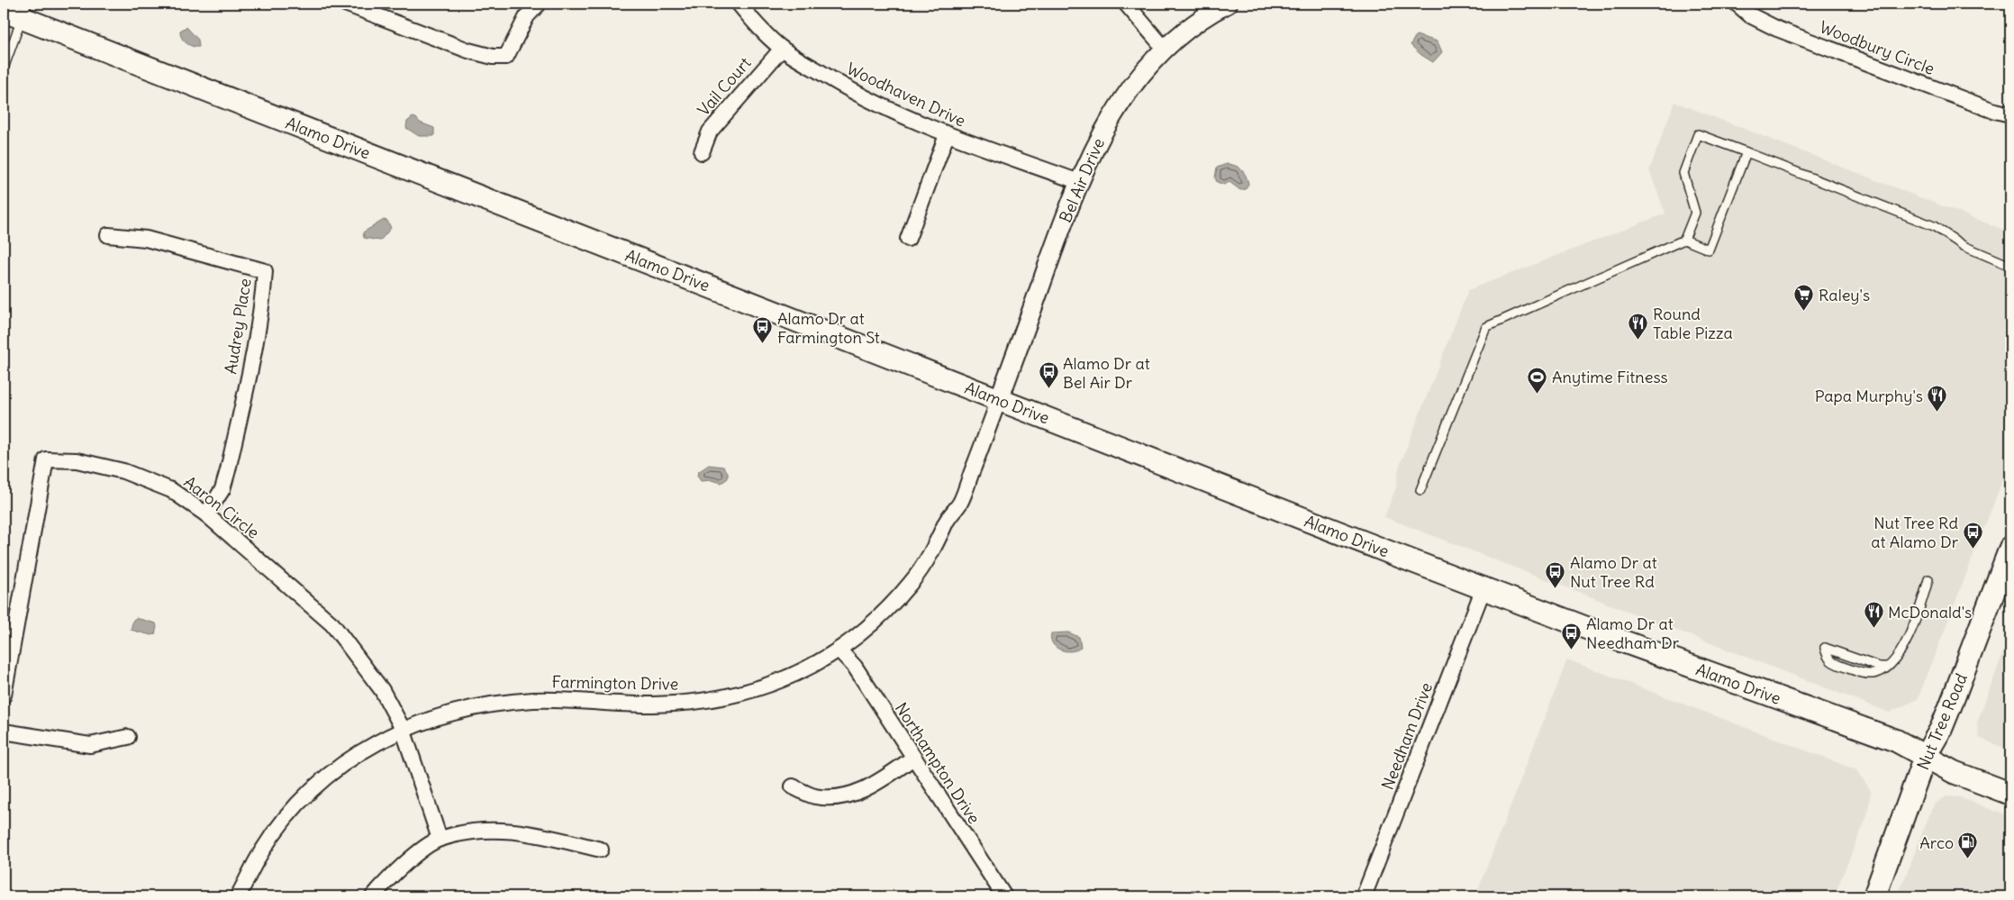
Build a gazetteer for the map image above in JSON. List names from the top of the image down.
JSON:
{
  "streets": {
    "main road": ["Alamo Drive", "Nut Tree Road"],
    "street": [
      "Woodbury Circle",
      "Vail Court",
      "Woodhaven Drive",
      "Bel Air Drive",
      "Audrey Place",
      "Aaron Circle",
      "Farmington Drive",
      "Needham Drive",
      "Northampton Drive"
    ]
  },
  "crossings": [
    ["Vail Court", "Woodhaven Drive"],
    ["Woodhaven Drive", "Bel Air Drive"],
    ["Alamo Drive", "Bel Air Drive"],
    ["Alamo Drive", "Farmington Drive"],
    ["Alamo Drive", "Nut Tree Road"],
    ["Alamo Drive", "Needham Drive"],
    ["Bel Air Drive", "Farmington Drive"],
    ["Audrey Place", "Aaron Circle"],
    ["Aaron Circle", "Farmington Drive"],
    ["Farmington Drive", "Northampton Drive"]
  ],
  "places": {
    "supermarket": ["Raley's"],
    "restaurant": ["Round Table Pizza", "Papa Murphy's", "McDonald's"],
    "bus stop": [
      "Alamo Dr at Farmington St",
      "Alamo Dr at Bel Air Dr",
      "Nut Tree Rd at Alamo Dr",
      "Alamo Dr at Nut Tree Rd",
      "Alamo Dr at Needham Dr"
    ],
    "sports": ["Anytime Fitness"],
    "fuel station": ["Arco"]
  }
}
